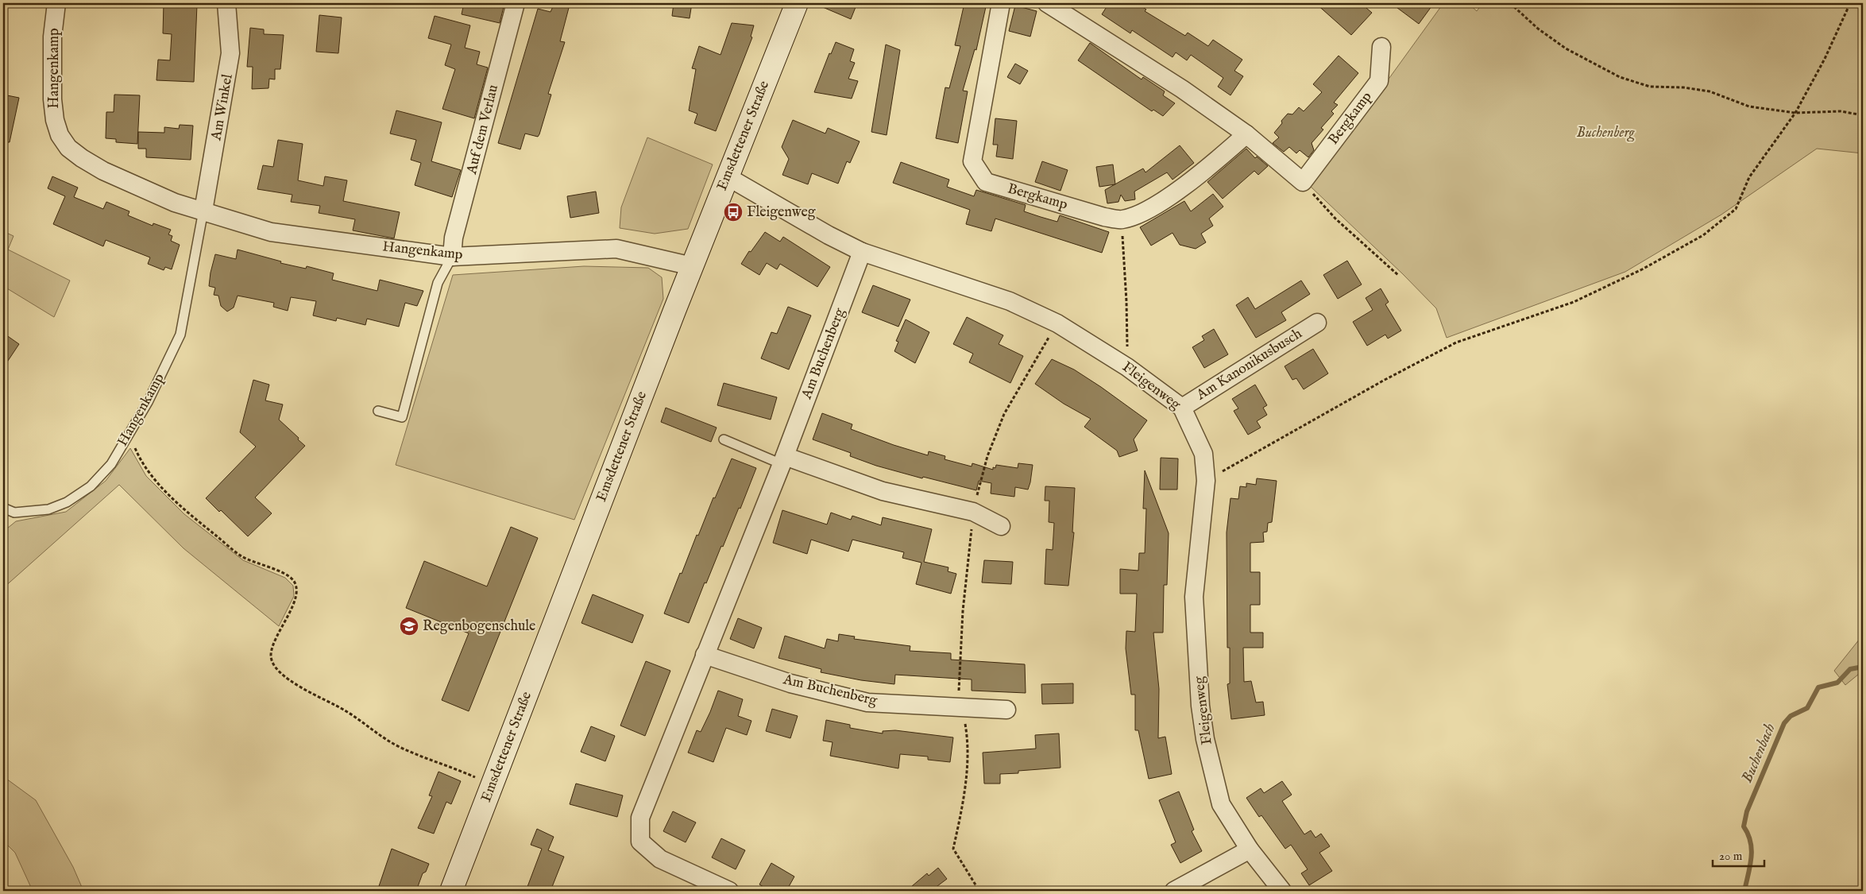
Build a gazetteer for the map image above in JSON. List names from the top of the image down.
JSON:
{
  "streets": {
    "main road": ["Emsdettener Straße"],
    "street": [
      "Hangenkamp",
      "Am Winkel",
      "Bergkamp",
      "Auf dem Verlau",
      "Am Buchenberg",
      "Am Kanonikusbusch",
      "Fleigenweg"
    ]
  },
  "crossings": [
    ["Hangenkamp", "Am Winkel"],
    ["Hangenkamp", "Auf dem Verlau"],
    ["Hangenkamp", "Emsdettener Straße"],
    ["Emsdettener Straße", "Fleigenweg"],
    ["Am Buchenberg", "Fleigenweg"],
    ["Am Kanonikusbusch", "Fleigenweg"]
  ],
  "water": ["Buchenbach"],
  "parks": ["Buchenberg"],
  "places": {
    "bus stop": ["Fleigenweg"],
    "school or university": ["Regenbogenschule"]
  },
  "scale_bar": "20 m"
}
